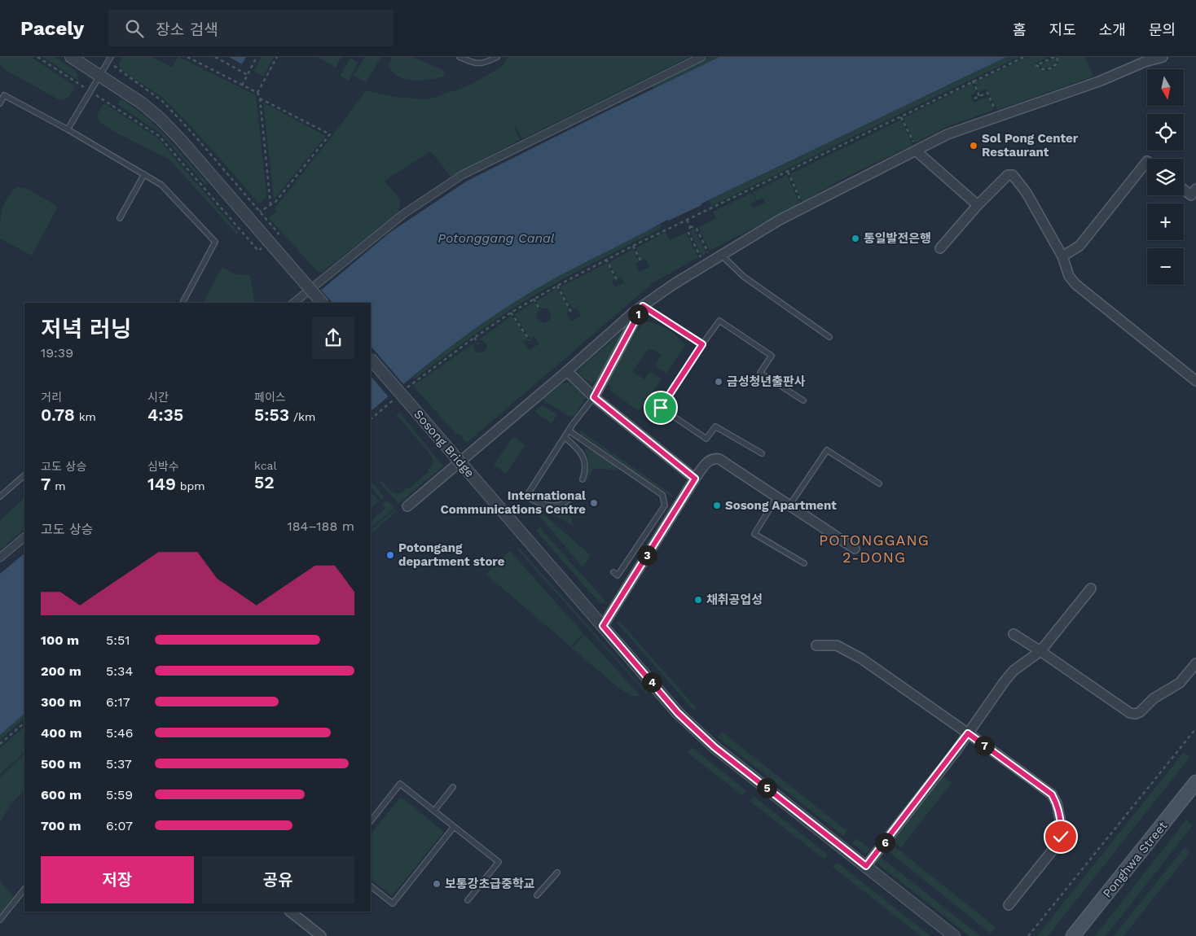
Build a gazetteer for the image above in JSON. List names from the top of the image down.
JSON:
{
  "streets": {
    "main road": ["Ponghwa Street"],
    "street": ["Sosong Bridge"]
  },
  "districts": ["POTONGGANG 2-DONG"],
  "water": ["Potonggang Canal"],
  "places": [
    "Sol Pong Center Restaurant",
    "통일발전은행",
    "금성청년출판사",
    "International Communications Centre",
    "Sosong Apartment",
    "Potongang department store",
    "채취공업성",
    "보통강초급중학교"
  ],
  "north": "bottom",
  "page": {
    "header": "Pacely",
    "search": "장소 검색",
    "nav": [
      "홈",
      "지도",
      "소개",
      "문의"
    ],
    "map_buttons": ["+", "−"],
    "heading": ["저녁 러닝", "19:39"],
    "pins": [
      "1",
      "3",
      "4",
      "7",
      "5",
      "6"
    ],
    "stats": [
      ["거리", "0.78 km"],
      ["시간", "4:35"],
      ["페이스", "5:53 /km"],
      ["고도 상승", "7 m"],
      ["심박수", "149 bpm"],
      ["kcal", "52"]
    ],
    "chart": ["고도 상승", "184–188 m"],
    "list": [
      {
        "name": "100 m",
        "note": "5:51"
      },
      {
        "name": "200 m",
        "note": "5:34"
      },
      {
        "name": "300 m",
        "note": "6:17"
      },
      {
        "name": "400 m",
        "note": "5:46"
      },
      {
        "name": "500 m",
        "note": "5:37"
      },
      {
        "name": "600 m",
        "note": "5:59"
      },
      {
        "name": "700 m",
        "note": "6:07"
      }
    ],
    "buttons": ["저장", "공유"]
  }
}
